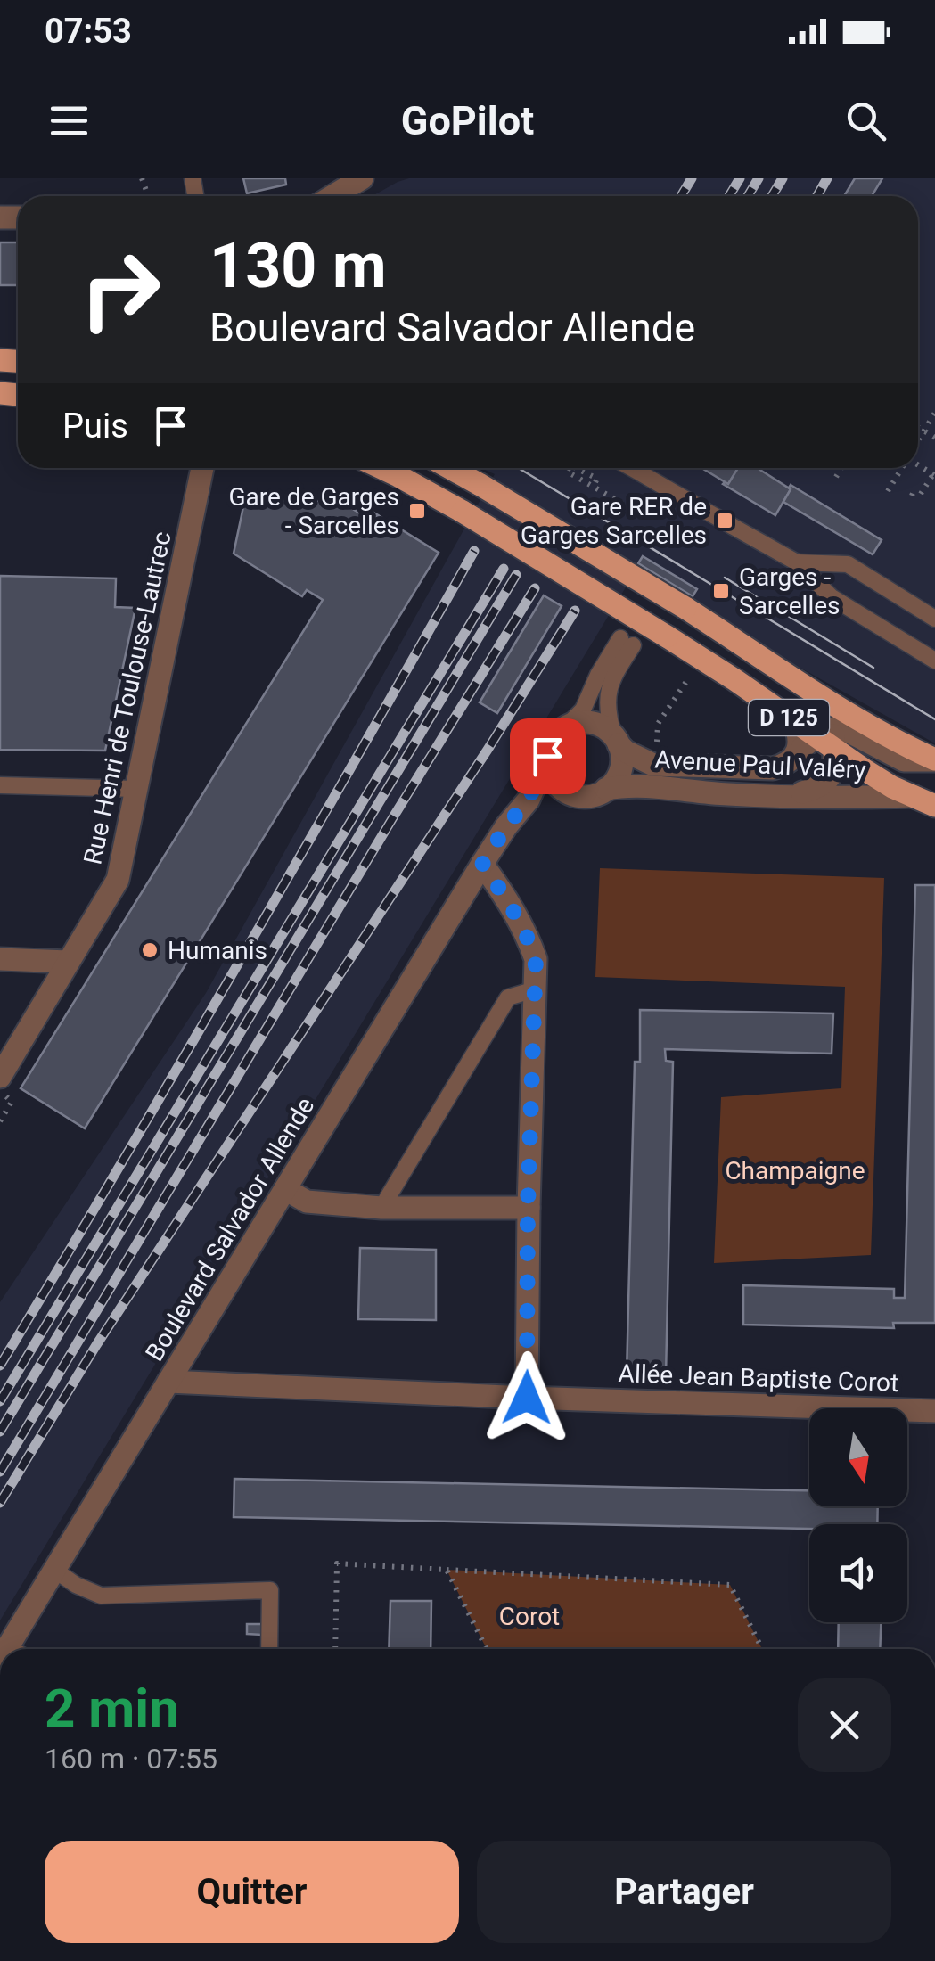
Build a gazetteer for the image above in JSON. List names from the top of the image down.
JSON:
{
  "streets": {
    "main road": ["D 125", "Avenue Paul Valéry"],
    "street": ["Rue Henri de Toulouse-Lautrec", "Boulevard Salvador Allende", "Allée Jean Baptiste Corot"]
  },
  "crossings": [
    ["Avenue Paul Valéry", "Boulevard Salvador Allende"],
    ["Boulevard Salvador Allende", "Allée Jean Baptiste Corot"]
  ],
  "parks": ["Champaigne", "Corot"],
  "places": {
    "transit": ["Gare de Garges - Sarcelles", "Gare RER de Garges Sarcelles", "Garges - Sarcelles"],
    "other": ["Humanis"]
  },
  "north": "bottom",
  "page": {
    "status": "07:53",
    "header": "GoPilot",
    "turn": ["130 m", "Boulevard Salvador Allende"],
    "then": "Puis",
    "heading": ["2 min", "160 m · 07:55"],
    "buttons": ["Quitter", "Partager"]
  }
}
